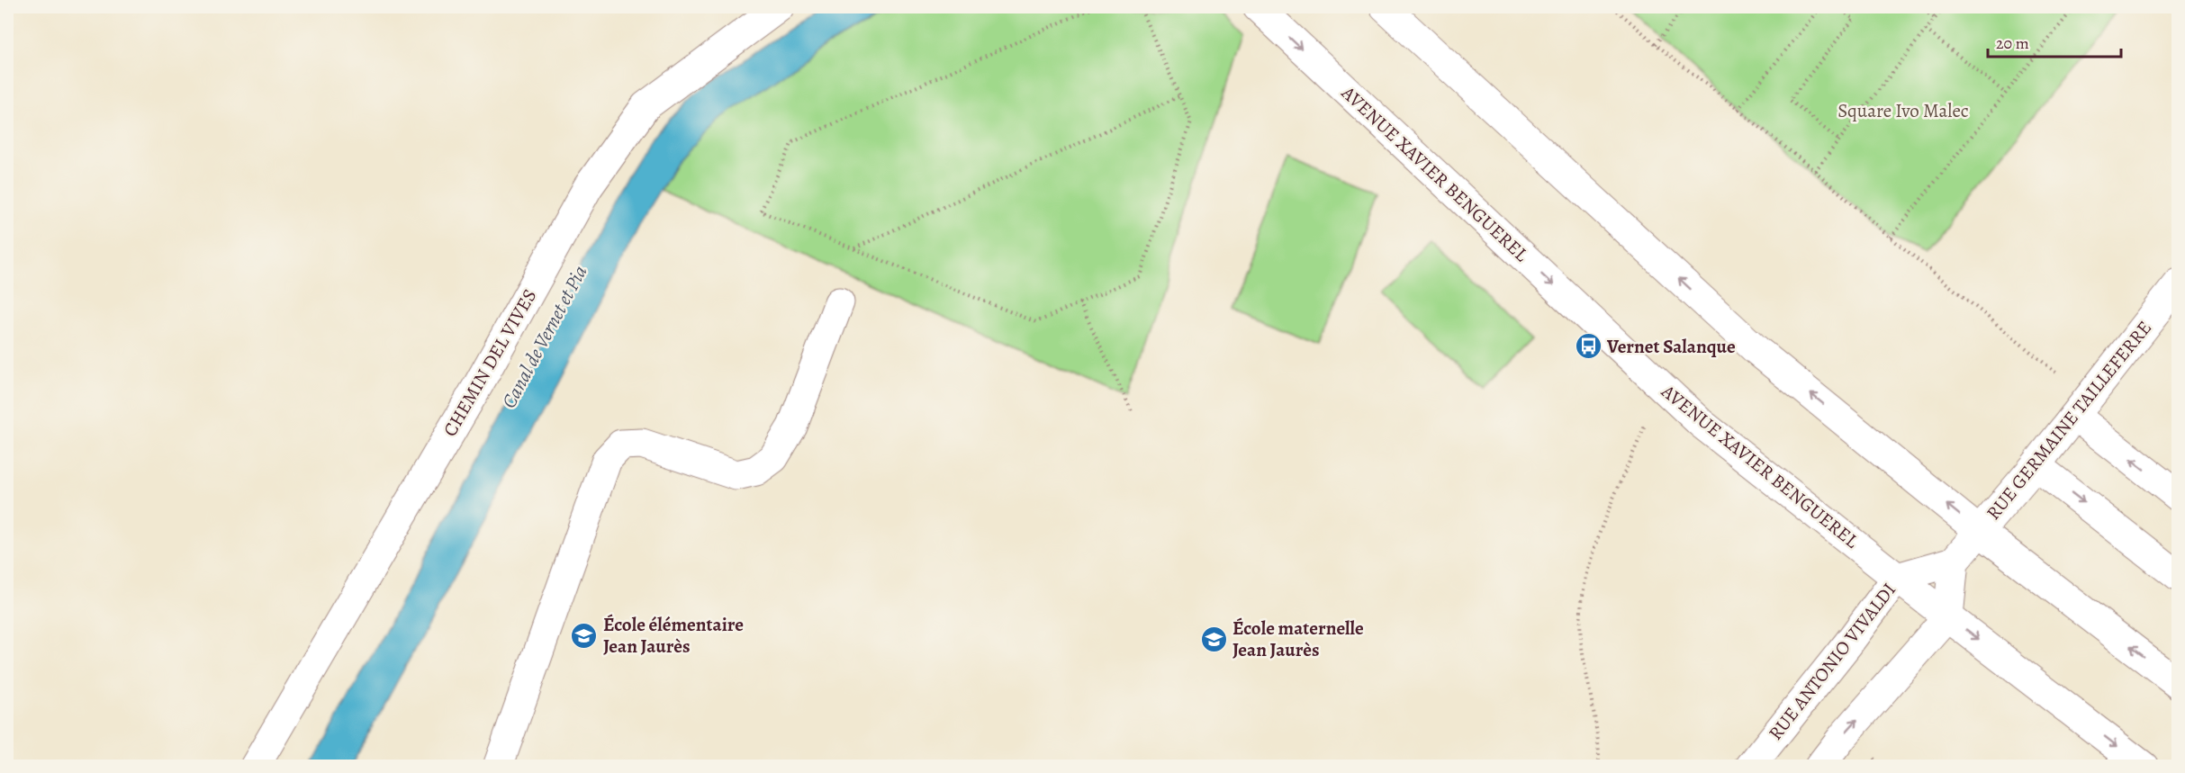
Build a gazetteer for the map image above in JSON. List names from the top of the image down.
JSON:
{
  "streets": {
    "street": [
      "AVENUE XAVIER BENGUEREL",
      "CHEMIN DEL VIVES",
      "RUE GERMAINE TAILLEFERRE",
      "RUE ANTONIO VIVALDI"
    ]
  },
  "crossings": [
    ["AVENUE XAVIER BENGUEREL", "RUE ANTONIO VIVALDI"]
  ],
  "water": ["Canal de Vernet et Pia"],
  "parks": ["Square Ivo Malec"],
  "places": {
    "bus stop": ["Vernet Salanque"],
    "school or university": ["École élémentaire Jean Jaurès", "École maternelle Jean Jaurès"]
  },
  "scale_bar": "20 m"
}
